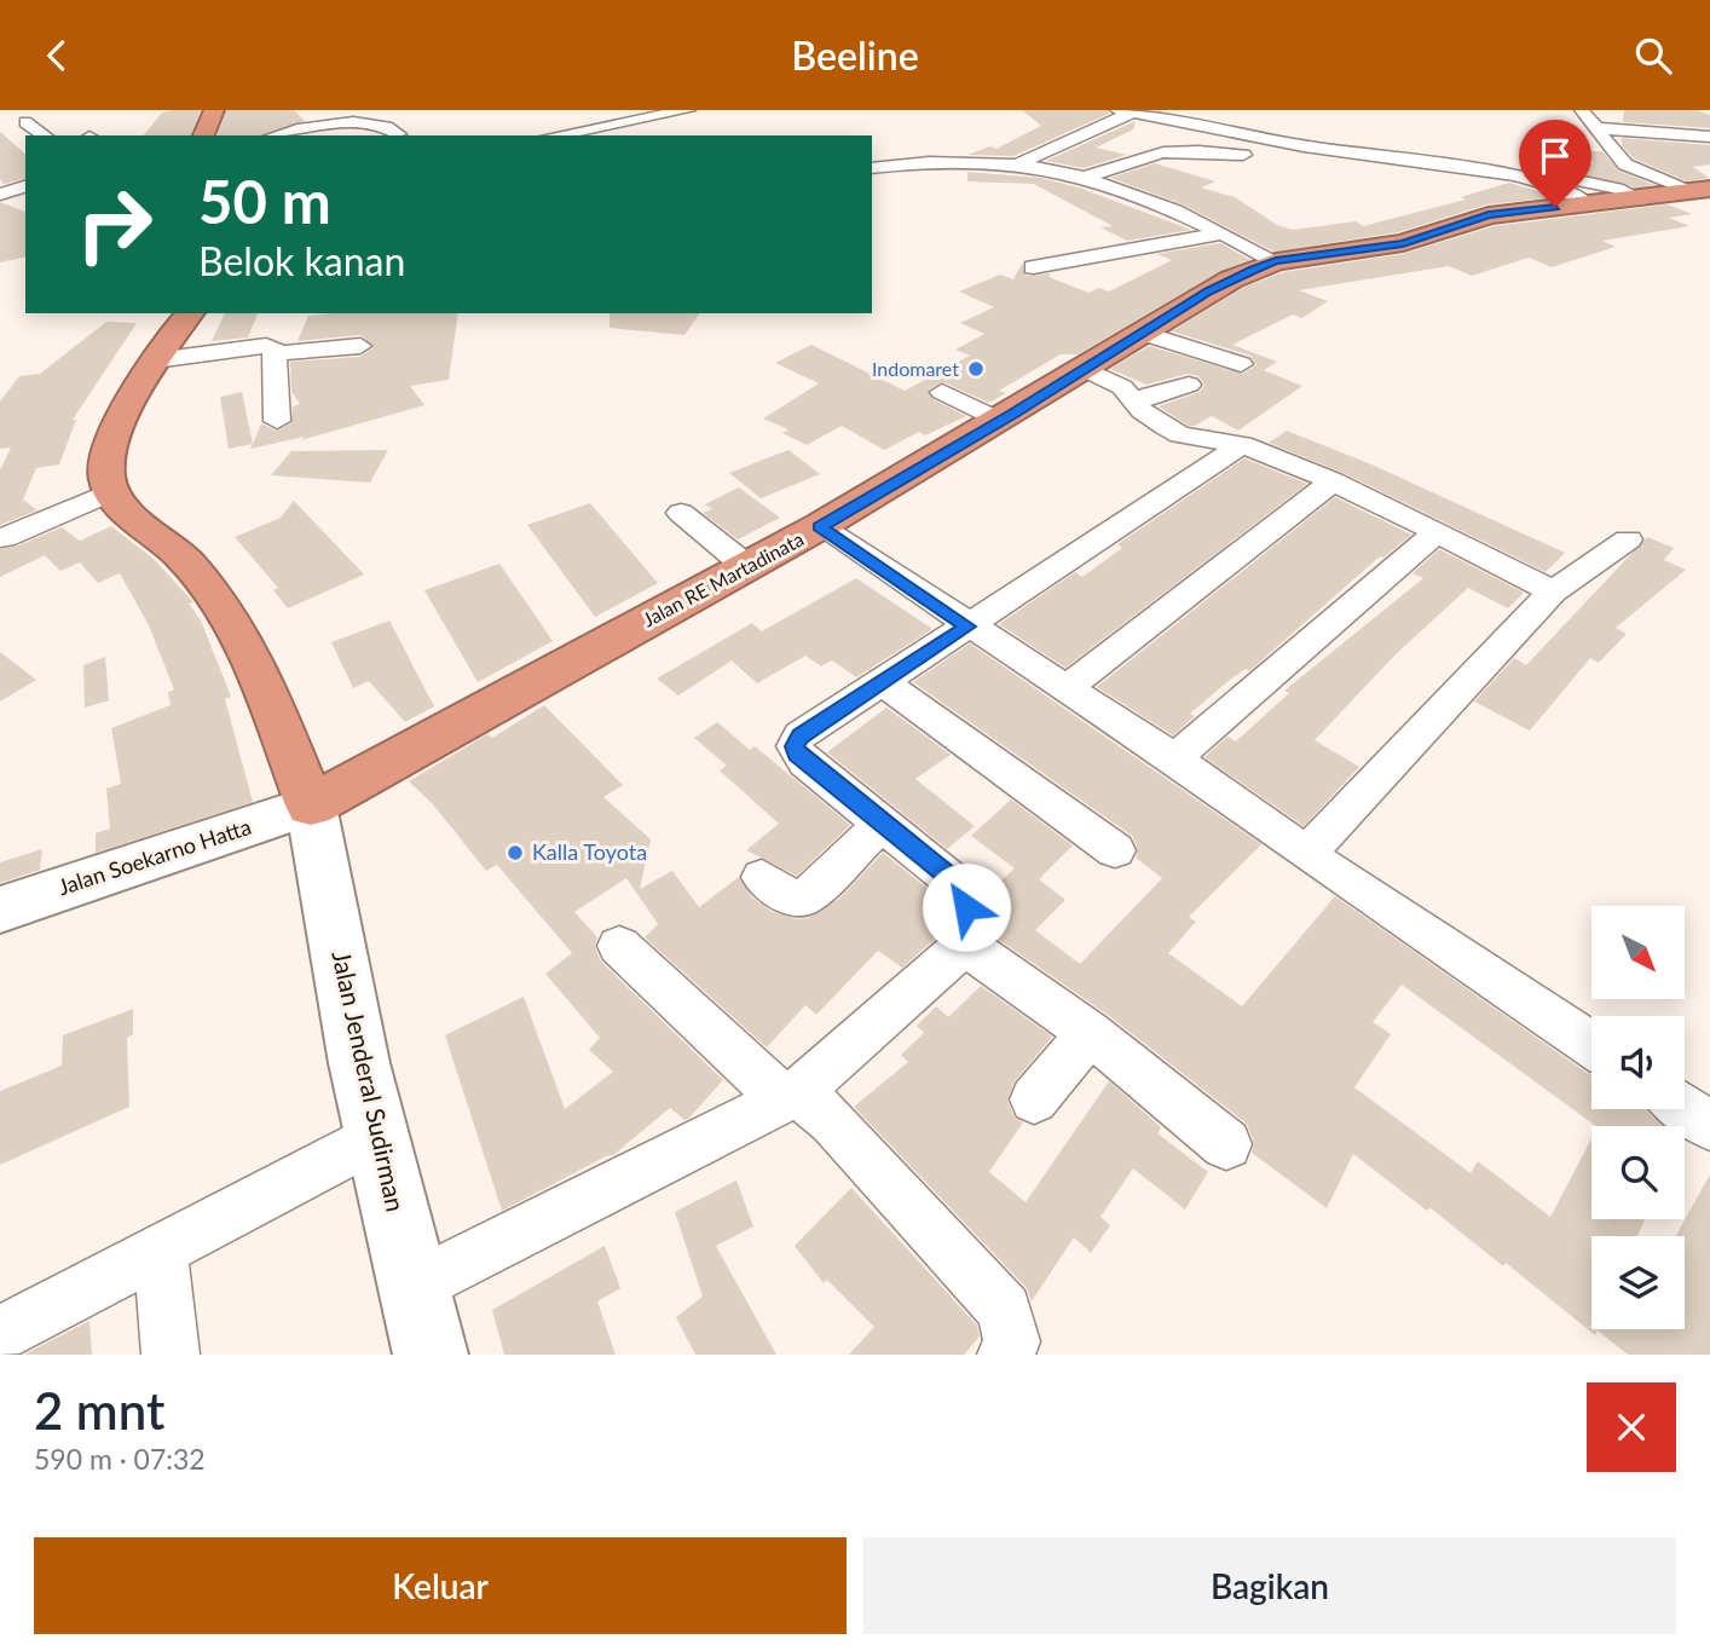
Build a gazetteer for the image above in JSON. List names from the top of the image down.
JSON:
{
  "streets": {
    "highway": ["Jalan RE Martadinata"],
    "main road": ["Jalan Soekarno Hatta", "Jalan Jenderal Sudirman"]
  },
  "crossings": [
    ["Jalan RE Martadinata", "Jalan Soekarno Hatta"],
    ["Jalan RE Martadinata", "Jalan Jenderal Sudirman"],
    ["Jalan Soekarno Hatta", "Jalan Jenderal Sudirman"]
  ],
  "places": ["Indomaret", "Kalla Toyota"],
  "north": "bottom right",
  "page": {
    "header": "Beeline",
    "turn": ["50 m", "Belok kanan"],
    "heading": ["2 mnt", "590 m · 07:32"],
    "buttons": ["Keluar", "Bagikan"]
  }
}
